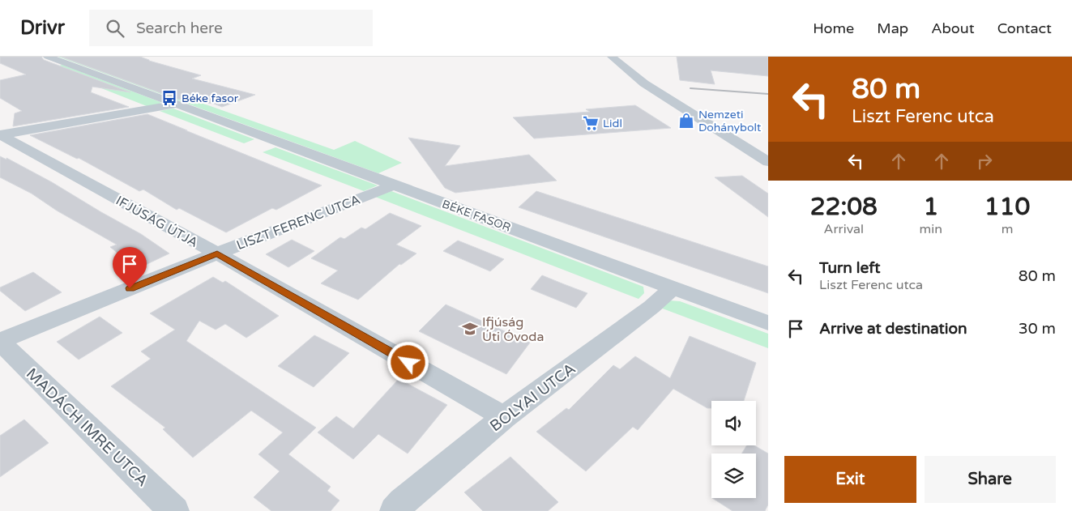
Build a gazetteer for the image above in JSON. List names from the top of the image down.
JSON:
{
  "streets": {
    "street": [
      "BÉKE FASOR",
      "IFJÚSÁG ÚTJA",
      "LISZT FERENC UTCA",
      "BOLYAI UTCA",
      "MADÁCH IMRE UTCA"
    ]
  },
  "crossings": [
    ["BÉKE FASOR", "LISZT FERENC UTCA"],
    ["BÉKE FASOR", "BOLYAI UTCA"],
    ["IFJÚSÁG ÚTJA", "LISZT FERENC UTCA"],
    ["IFJÚSÁG ÚTJA", "BOLYAI UTCA"],
    ["LISZT FERENC UTCA", "MADÁCH IMRE UTCA"]
  ],
  "places": {
    "bus stop": ["Béke fasor"],
    "shop": ["Nemzeti Dohánybolt"],
    "supermarket": ["Lidl"],
    "school or university": ["Ifjúság Úti Óvoda"]
  },
  "page": {
    "header": "Drivr",
    "search": "Search here",
    "nav": [
      "Home",
      "Map",
      "About",
      "Contact"
    ],
    "turn": ["80 m", "Liszt Ferenc utca"],
    "eta": [
      "22:08",
      "Arrival",
      "1",
      "min",
      "110",
      "m"
    ],
    "list": [
      {
        "name": "Turn left",
        "note": "Liszt Ferenc utca",
        "value": "80 m"
      },
      {
        "name": "Arrive at destination",
        "value": "30 m"
      }
    ],
    "buttons": ["Exit", "Share"]
  }
}
